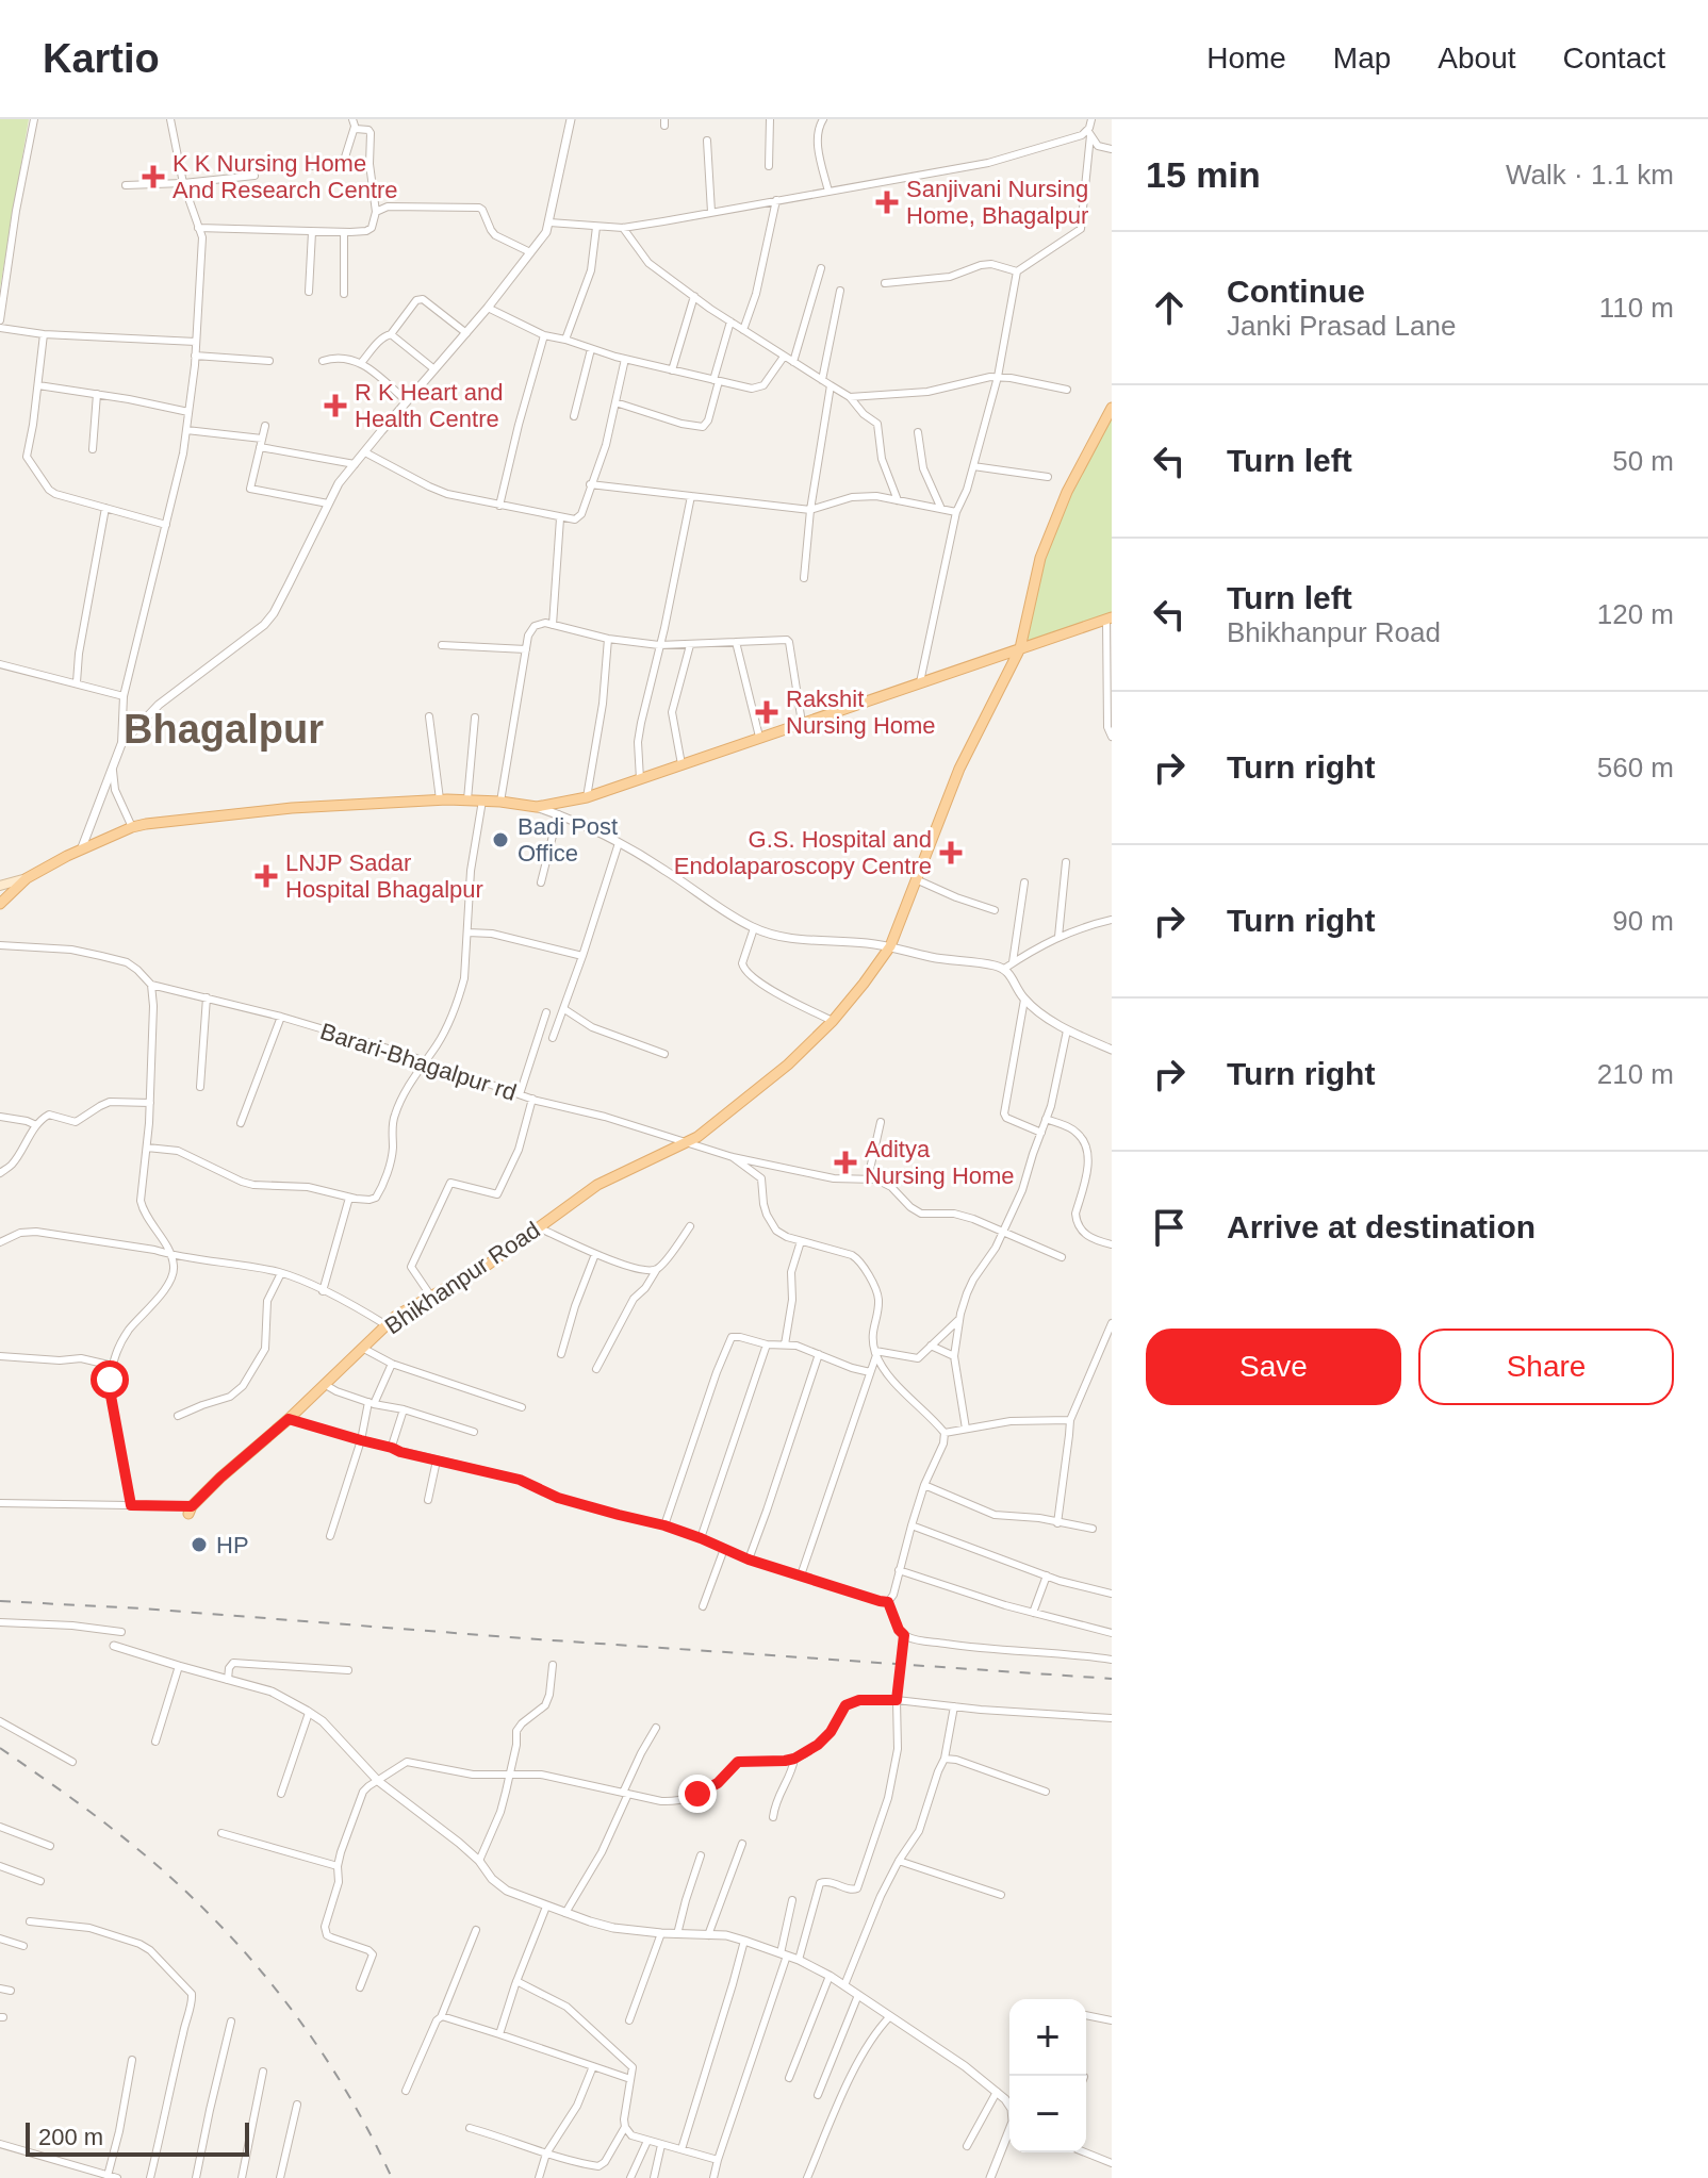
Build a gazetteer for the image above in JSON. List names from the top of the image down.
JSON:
{
  "streets": {
    "main road": ["Bhikhanpur Road"],
    "street": ["Barari-Bhagalpur rd"]
  },
  "crossings": [
    ["Barari-Bhagalpur rd", "Bhikhanpur Road"]
  ],
  "districts": ["Bhagalpur"],
  "places": {
    "health": [
      "K K Nursing Home And Research Centre",
      "Sanjivani Nursing Home, Bhagalpur",
      "R K Heart and Health Centre",
      "Rakshit Nursing Home",
      "G.S. Hospital and Endolaparoscopy Centre",
      "LNJP Sadar Hospital Bhagalpur",
      "Aditya Nursing Home"
    ],
    "other": ["Badi Post Office", "HP"]
  },
  "scale_bar": "200 m",
  "page": {
    "header": "Kartio",
    "nav": [
      "Home",
      "Map",
      "About",
      "Contact"
    ],
    "heading": ["15 min", "Walk · 1.1 km"],
    "list": [
      ["Continue", "Janki Prasad Lane", "110 m"],
      ["Turn left", "50 m"],
      ["Turn left", "Bhikhanpur Road", "120 m"],
      ["Turn right", "560 m"],
      ["Turn right", "90 m"],
      ["Turn right", "210 m"],
      "Arrive at destination"
    ],
    "buttons": ["Save", "Share"],
    "map_buttons": ["+", "−"],
    "scale": "200 m"
  }
}
